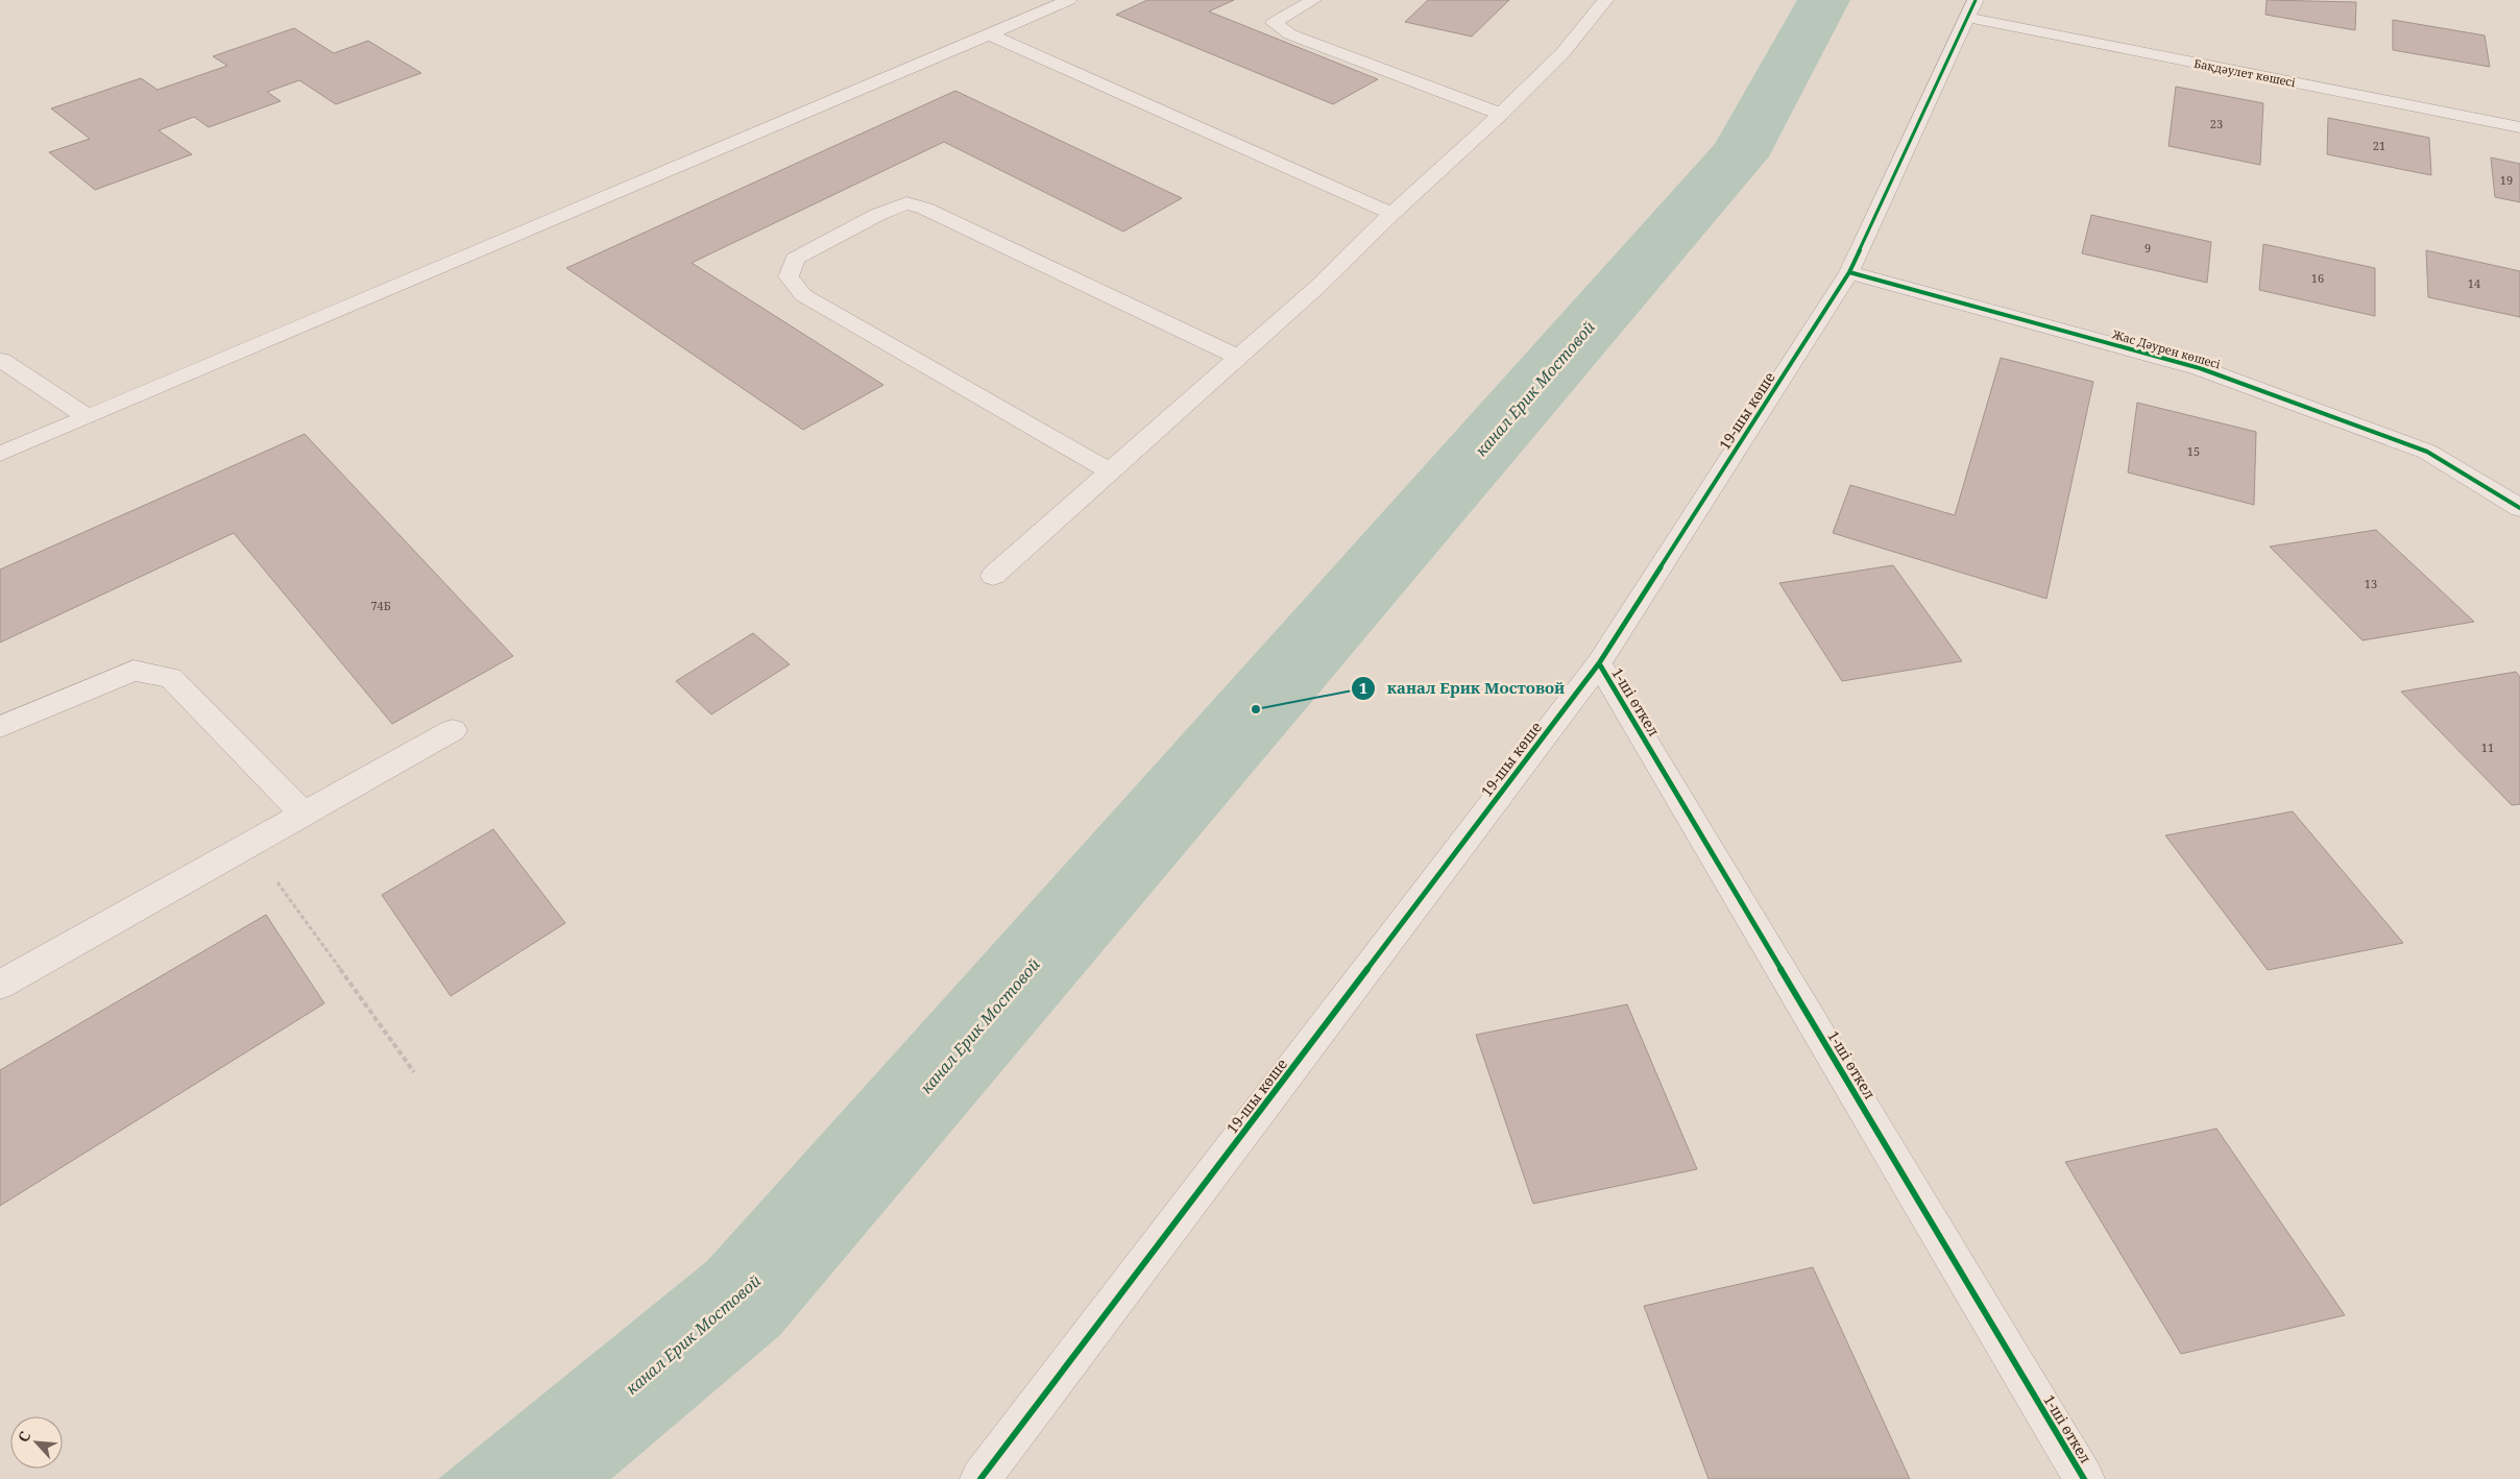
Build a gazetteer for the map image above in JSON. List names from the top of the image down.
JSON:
{
  "streets": {
    "street": [
      "Бақдәулет көшесi",
      "Жас Дәурен көшесі",
      "19-шы көше",
      "1-шi өткел"
    ]
  },
  "crossings": [
    ["Бақдәулет көшесi", "19-шы көше"],
    ["Жас Дәурен көшесі", "19-шы көше"],
    ["19-шы көше", "1-шi өткел"]
  ],
  "water": ["канал Ерик Мостовой"],
  "places": ["канал Ерик Мостовой"],
  "house_numbers": [
    "23",
    "21",
    "19",
    "9",
    "16",
    "14",
    "15",
    "13",
    "74Б",
    "11"
  ],
  "north": "top left"
}
